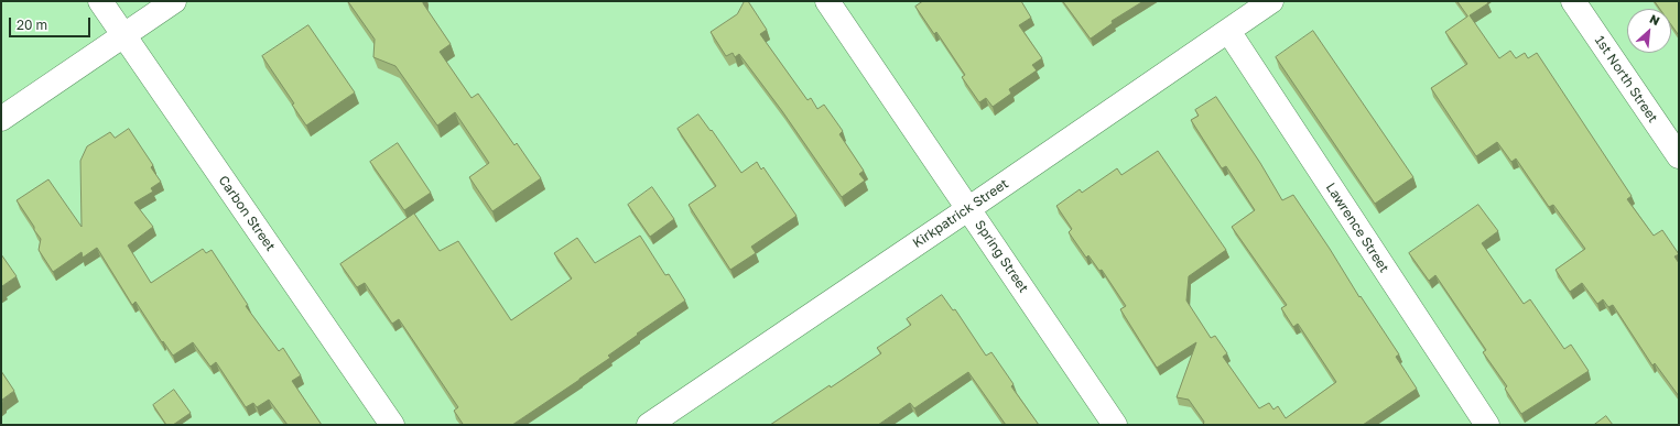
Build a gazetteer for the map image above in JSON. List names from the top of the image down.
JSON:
{
  "streets": {
    "street": [
      "1st North Street",
      "Carbon Street",
      "Kirkpatrick Street",
      "Lawrence Street",
      "Spring Street"
    ]
  },
  "crossings": [
    ["Kirkpatrick Street", "Lawrence Street"],
    ["Kirkpatrick Street", "Spring Street"]
  ],
  "scale_bar": "20 m",
  "north": "top right"
}
